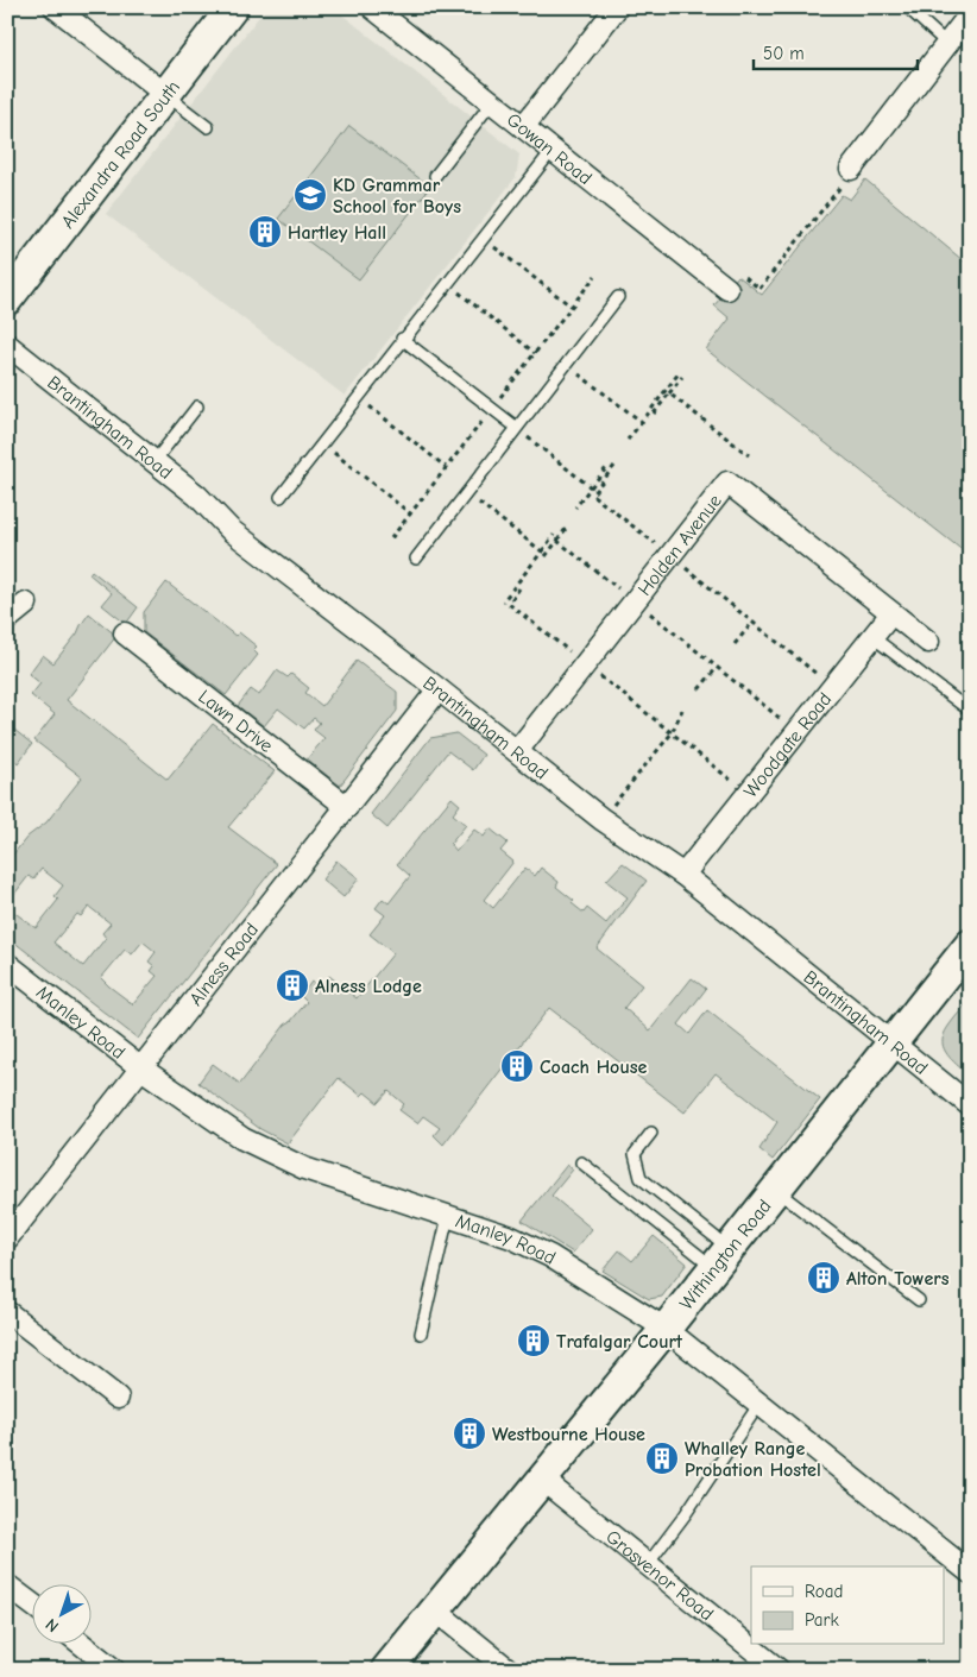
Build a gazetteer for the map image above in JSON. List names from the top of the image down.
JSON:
{
  "streets": {
    "street": [
      "Gowan Road",
      "Alexandra Road South",
      "Brantingham Road",
      "Holden Avenue",
      "Lawn Drive",
      "Woodgate Road",
      "Alness Road",
      "Manley Road",
      "Withington Road",
      "Grosvenor Road"
    ]
  },
  "crossings": [
    ["Brantingham Road", "Holden Avenue"],
    ["Brantingham Road", "Woodgate Road"],
    ["Brantingham Road", "Alness Road"],
    ["Brantingham Road", "Withington Road"],
    ["Holden Avenue", "Woodgate Road"],
    ["Lawn Drive", "Alness Road"],
    ["Alness Road", "Manley Road"],
    ["Manley Road", "Withington Road"],
    ["Withington Road", "Grosvenor Road"]
  ],
  "places": {
    "school or university": ["KD Grammar School for Boys"],
    "building": [
      "Hartley Hall",
      "Alness Lodge",
      "Coach House",
      "Alton Towers",
      "Trafalgar Court",
      "Westbourne House",
      "Whalley Range Probation Hostel"
    ]
  },
  "legend": ["Road", "Park"],
  "scale_bar": "50 m",
  "north": "bottom left"
}
